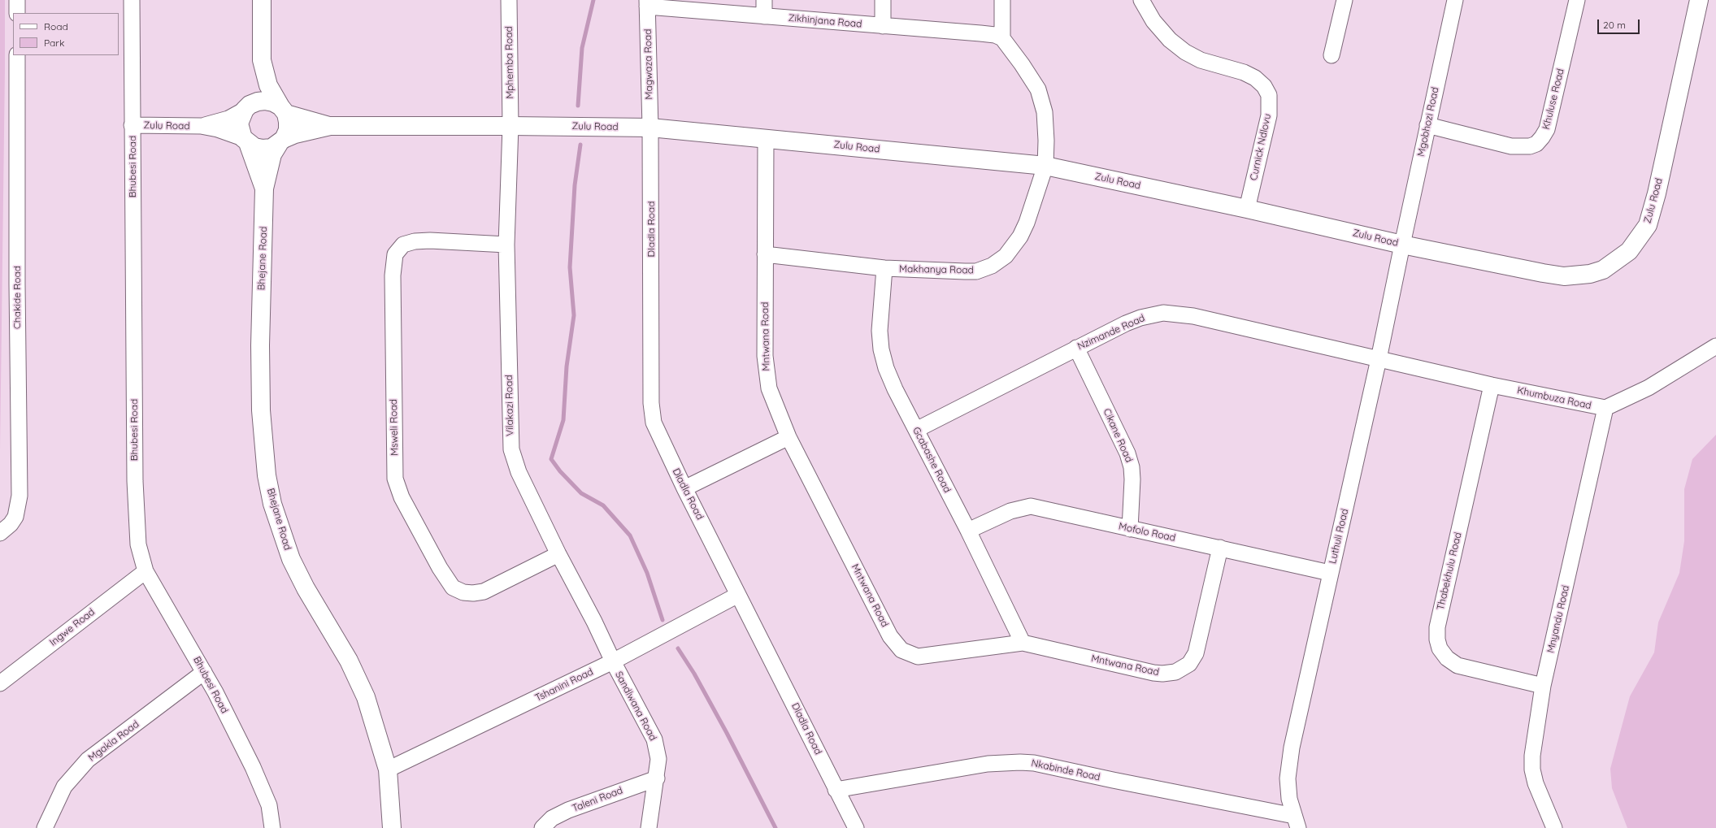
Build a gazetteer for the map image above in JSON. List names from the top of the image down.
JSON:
{
  "streets": {
    "street": [
      "Zikhinjana Road",
      "Mphemba Road",
      "Magwaza Road",
      "Khuluse Road",
      "Mgobhozi Road",
      "Zulu Road",
      "Curnick Ndlovu",
      "Bhubesi Road",
      "Dladla Road",
      "Bhejane Road",
      "Makhanya Road",
      "Chakide Road",
      "Nzimande Road",
      "Mntwana Road",
      "Khumbuza Road",
      "Vilakazi Road",
      "Msweli Road",
      "Cikane Road",
      "Gcabashe Road",
      "Mofolo Road",
      "Luthuli Road",
      "Thabekhulu Road",
      "Mnyandu Road",
      "Ingwe Road",
      "Tshanini Road",
      "Sandlwana Road",
      "Mgakla Road",
      "Nkabinde Road",
      "Taleni Road"
    ]
  },
  "crossings": [
    ["Zikhinjana Road", "Magwaza Road"],
    ["Mphemba Road", "Zulu Road"],
    ["Mphemba Road", "Vilakazi Road"],
    ["Magwaza Road", "Zulu Road"],
    ["Magwaza Road", "Dladla Road"],
    ["Khuluse Road", "Mgobhozi Road"],
    ["Mgobhozi Road", "Zulu Road"],
    ["Mgobhozi Road", "Luthuli Road"],
    ["Zulu Road", "Curnick Ndlovu"],
    ["Zulu Road", "Bhubesi Road"],
    ["Zulu Road", "Dladla Road"],
    ["Zulu Road", "Bhejane Road"],
    ["Zulu Road", "Makhanya Road"],
    ["Zulu Road", "Mntwana Road"],
    ["Zulu Road", "Vilakazi Road"],
    ["Zulu Road", "Luthuli Road"],
    ["Bhubesi Road", "Ingwe Road"],
    ["Bhubesi Road", "Mgakla Road"],
    ["Dladla Road", "Tshanini Road"],
    ["Dladla Road", "Nkabinde Road"],
    ["Bhejane Road", "Tshanini Road"],
    ["Makhanya Road", "Mntwana Road"],
    ["Makhanya Road", "Gcabashe Road"],
    ["Nzimande Road", "Khumbuza Road"],
    ["Nzimande Road", "Cikane Road"],
    ["Nzimande Road", "Gcabashe Road"],
    ["Nzimande Road", "Luthuli Road"],
    ["Mntwana Road", "Gcabashe Road"],
    ["Mntwana Road", "Mofolo Road"],
    ["Khumbuza Road", "Luthuli Road"],
    ["Khumbuza Road", "Thabekhulu Road"],
    ["Khumbuza Road", "Mnyandu Road"],
    ["Vilakazi Road", "Msweli Road"],
    ["Vilakazi Road", "Tshanini Road"],
    ["Vilakazi Road", "Sandlwana Road"],
    ["Cikane Road", "Mofolo Road"],
    ["Gcabashe Road", "Mofolo Road"],
    ["Mofolo Road", "Luthuli Road"],
    ["Luthuli Road", "Nkabinde Road"],
    ["Thabekhulu Road", "Mnyandu Road"],
    ["Tshanini Road", "Sandlwana Road"],
    ["Sandlwana Road", "Taleni Road"]
  ],
  "legend": ["Road", "Park"],
  "scale_bar": "20 m"
}
